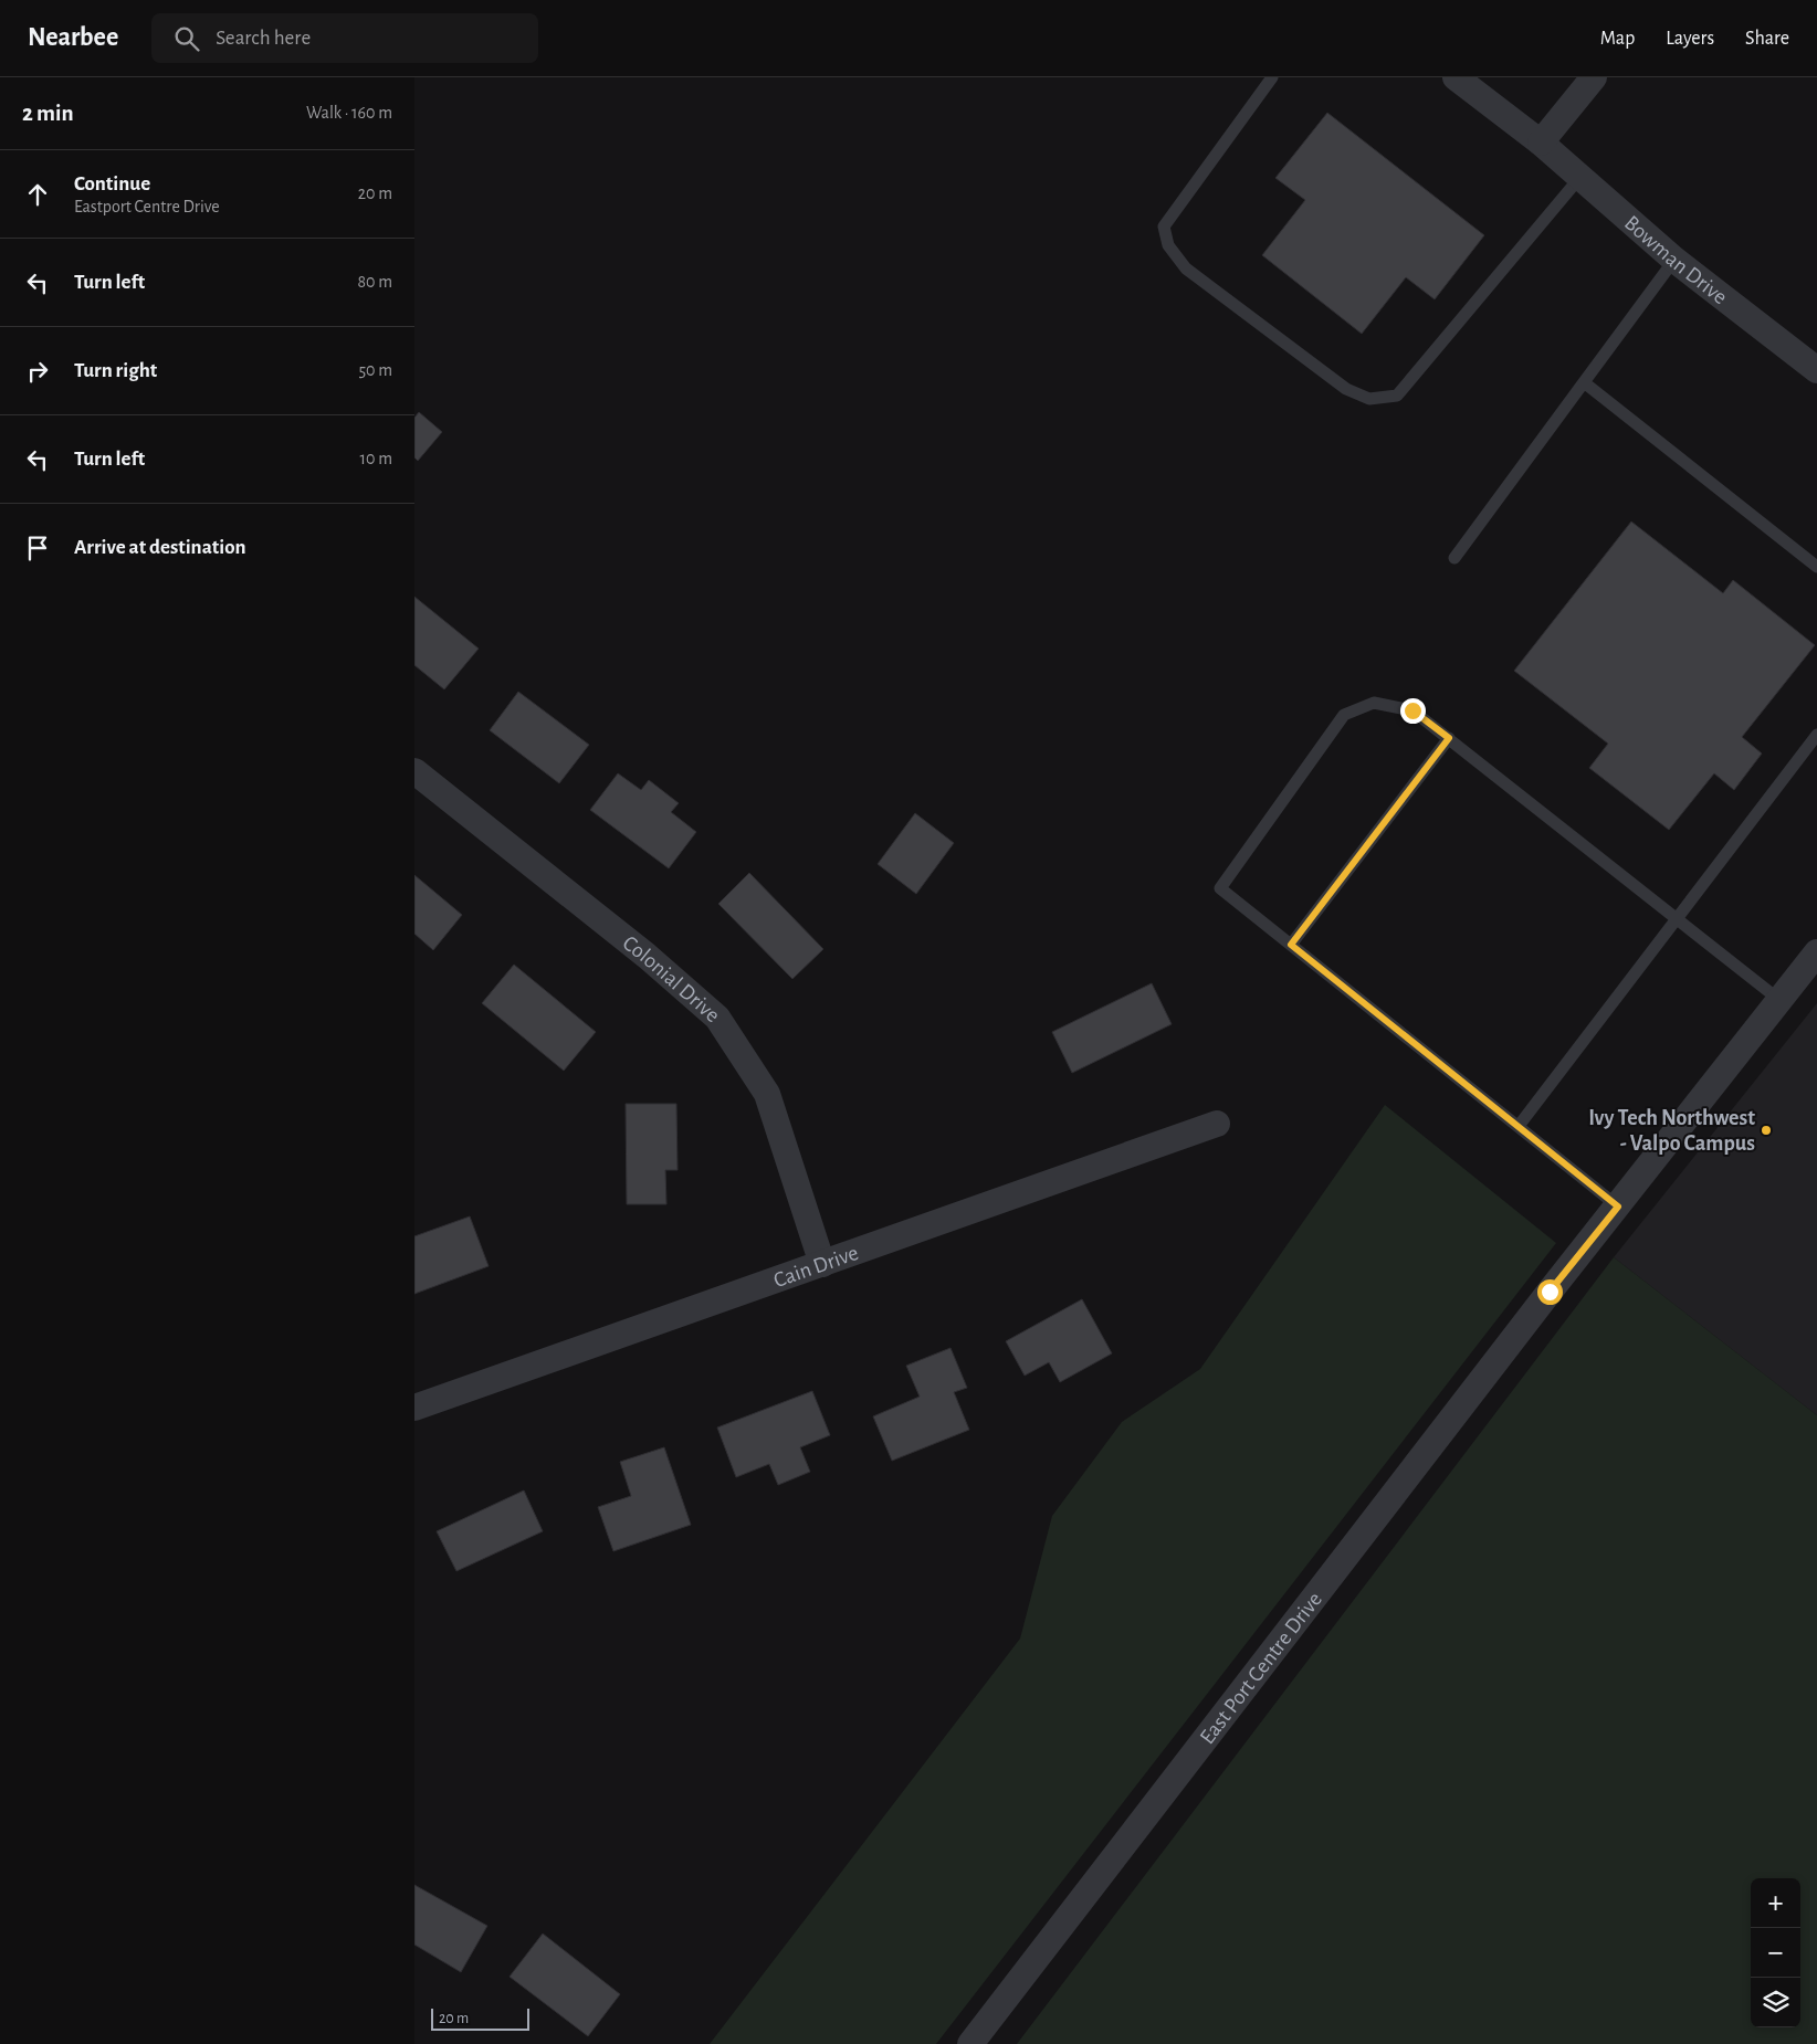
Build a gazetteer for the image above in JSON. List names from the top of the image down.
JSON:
{
  "streets": {
    "street": [
      "Bowman Drive",
      "Colonial Drive",
      "Cain Drive",
      "East Port Centre Drive"
    ]
  },
  "crossings": [
    ["Colonial Drive", "Cain Drive"]
  ],
  "places": ["Ivy Tech Northwest - Valpo Campus"],
  "scale_bar": "20 m",
  "page": {
    "header": "Nearbee",
    "search": "Search here",
    "nav": ["Map", "Layers", "Share"],
    "heading": ["2 min", "Walk · 160 m"],
    "list": [
      ["Continue", "Eastport Centre Drive", "20 m"],
      ["Turn left", "80 m"],
      ["Turn right", "50 m"],
      ["Turn left", "10 m"],
      "Arrive at destination"
    ],
    "map_buttons": ["+", "−"],
    "scale": "20 m"
  }
}
